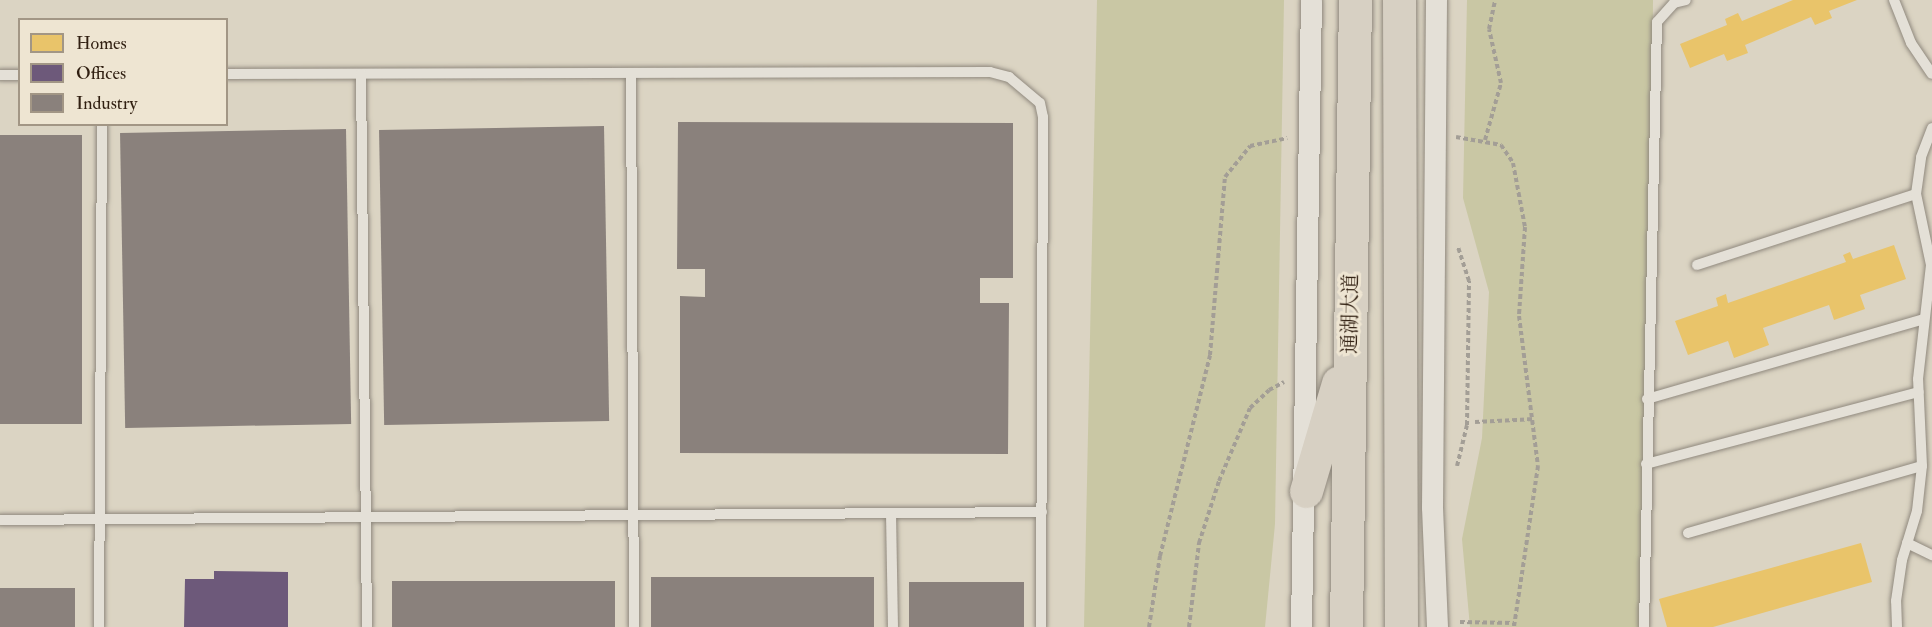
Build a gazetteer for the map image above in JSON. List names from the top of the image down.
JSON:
{
  "streets": {
    "main road": ["通湖大道"]
  },
  "legend": ["Homes", "Offices", "Industry"]
}
